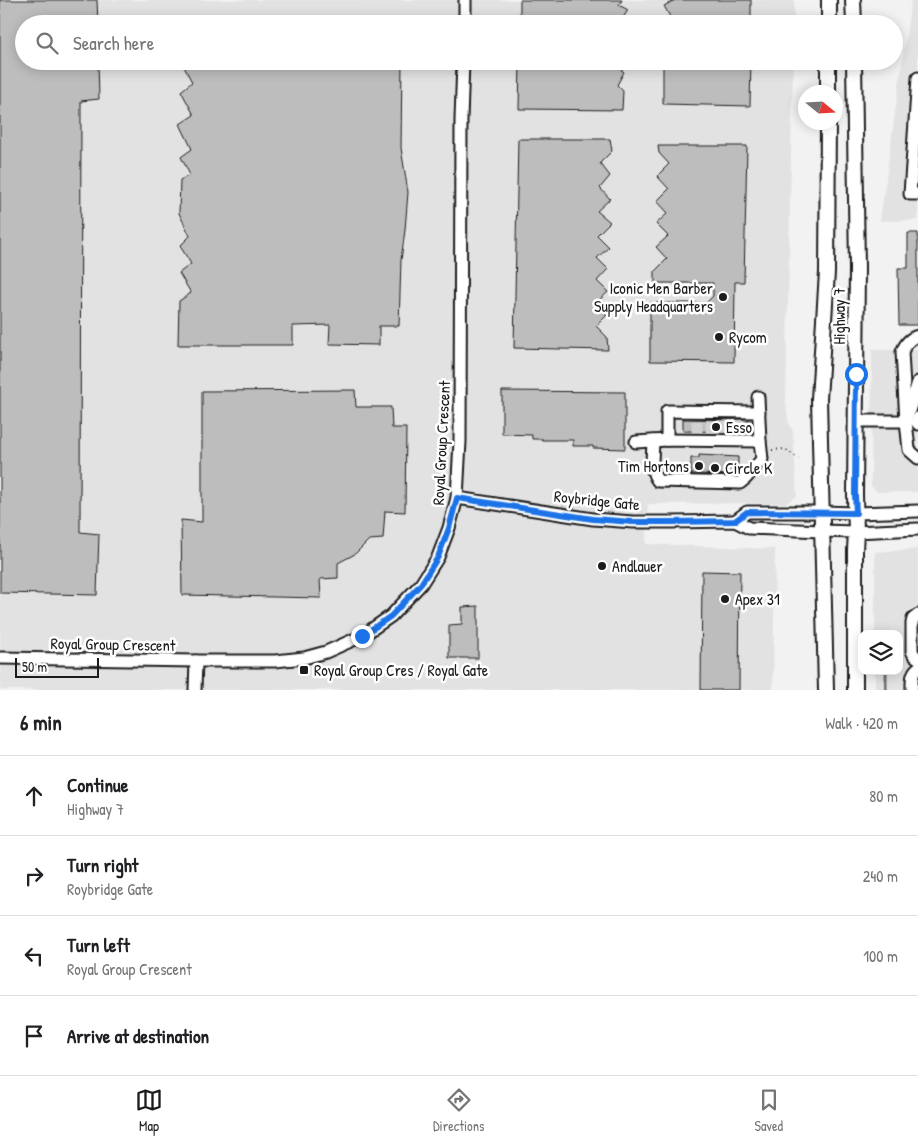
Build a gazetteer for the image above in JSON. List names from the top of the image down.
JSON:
{
  "streets": {
    "main road": ["Highway 7"],
    "street": ["Royal Group Crescent", "Roybridge Gate"]
  },
  "crossings": [
    ["Highway 7", "Roybridge Gate"],
    ["Royal Group Crescent", "Roybridge Gate"]
  ],
  "places": {
    "other": [
      "Iconic Men Barber Supply Headquarters",
      "Rycom",
      "Esso",
      "Tim Hortons",
      "Circle K",
      "Andlauer",
      "Apex 31"
    ],
    "transit": ["Royal Group Cres / Royal Gate"]
  },
  "scale_bar": "50 m",
  "north": "right",
  "page": {
    "search": "Search here",
    "scale": "50 m",
    "heading": ["6 min", "Walk · 420 m"],
    "list": [
      ["Continue", "Highway 7", "80 m"],
      ["Turn right", "Roybridge Gate", "240 m"],
      ["Turn left", "Royal Group Crescent", "100 m"],
      "Arrive at destination"
    ],
    "nav": ["Map", "Directions", "Saved"]
  }
}
